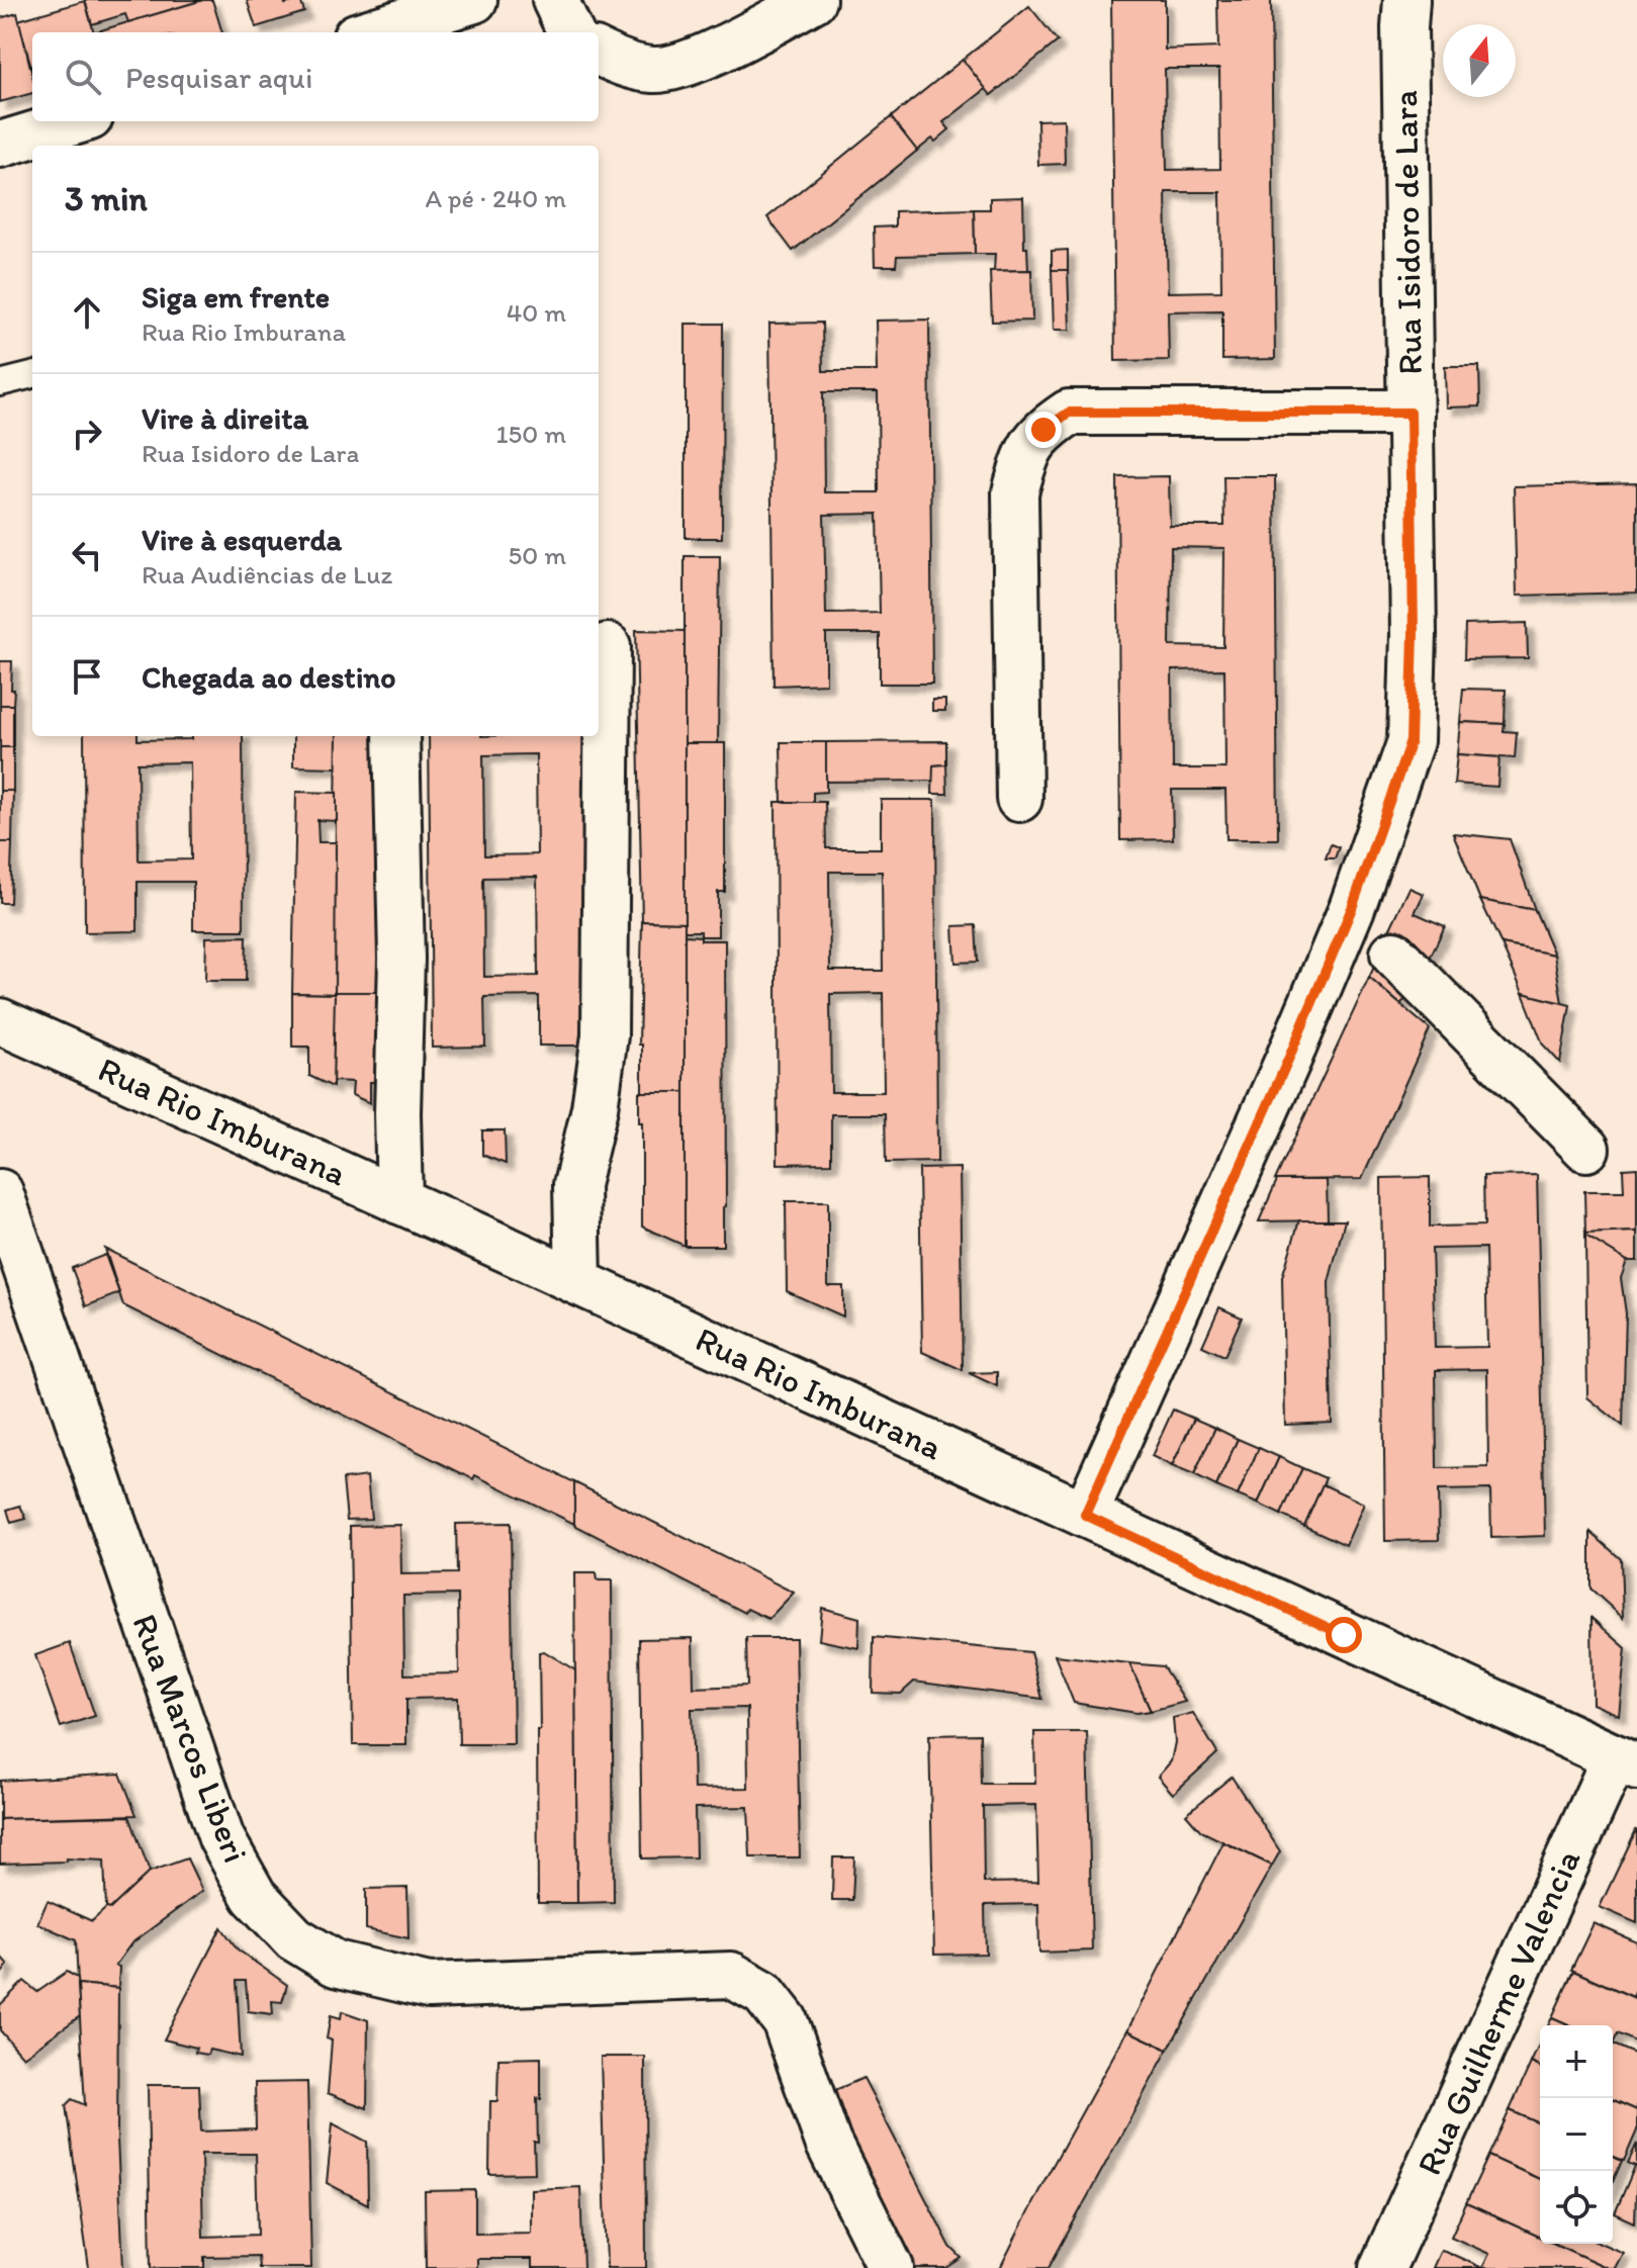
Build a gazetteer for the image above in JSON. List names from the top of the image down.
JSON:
{
  "streets": {
    "street": [
      "Rua Isidoro de Lara",
      "Rua Rio Imburana",
      "Rua Marcos Liberi",
      "Rua Guilherme Valencia"
    ]
  },
  "crossings": [
    ["Rua Isidoro de Lara", "Rua Rio Imburana"],
    ["Rua Rio Imburana", "Rua Guilherme Valencia"]
  ],
  "north": "top",
  "page": {
    "search": "Pesquisar aqui",
    "heading": ["3 min", "A pé · 240 m"],
    "list": [
      ["Siga em frente", "Rua Rio Imburana", "40 m"],
      ["Vire à direita", "Rua Isidoro de Lara", "150 m"],
      ["Vire à esquerda", "Rua Audiências de Luz", "50 m"],
      "Chegada ao destino"
    ],
    "map_buttons": ["+", "−"]
  }
}
